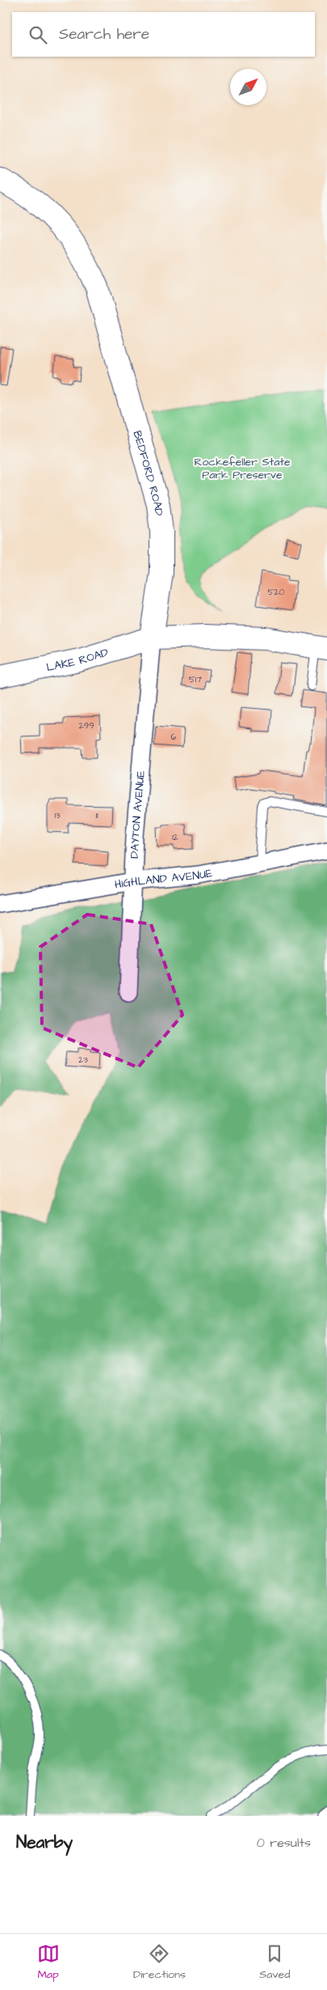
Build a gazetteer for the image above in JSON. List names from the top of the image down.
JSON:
{
  "streets": {
    "main road": ["BEDFORD ROAD", "LAKE ROAD"],
    "street": ["DAYTON AVENUE", "HIGHLAND AVENUE"]
  },
  "crossings": [
    ["BEDFORD ROAD", "LAKE ROAD"],
    ["BEDFORD ROAD", "DAYTON AVENUE"],
    ["LAKE ROAD", "DAYTON AVENUE"],
    ["DAYTON AVENUE", "HIGHLAND AVENUE"]
  ],
  "parks": ["Rockefeller State Park Preserve"],
  "house_numbers": [
    "520",
    "517",
    "299",
    "6",
    "13",
    "11",
    "12",
    "23"
  ],
  "north": "top right",
  "page": {
    "search": "Search here",
    "heading": ["Nearby", "0 results"],
    "nav": ["Map", "Directions", "Saved"]
  }
}
